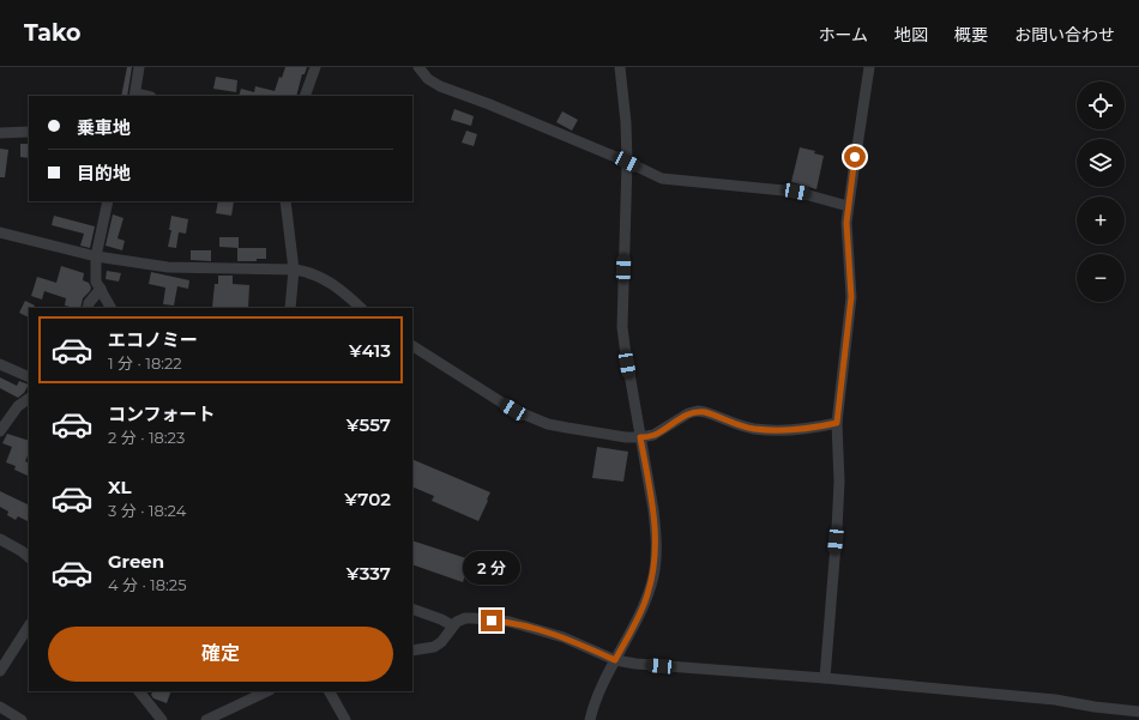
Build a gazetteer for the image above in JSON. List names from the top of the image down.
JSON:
{
  "page": {
    "header": "Tako",
    "nav": [
      "ホーム",
      "地図",
      "概要",
      "お問い合わせ"
    ],
    "map_buttons": ["+", "−"],
    "banner": ["乗車地", "目的地"],
    "list": [
      {
        "name": "エコノミー",
        "note": "1 分 · 18:22",
        "value": "¥413"
      },
      {
        "name": "コンフォート",
        "note": "2 分 · 18:23",
        "value": "¥557"
      },
      {
        "name": "XL",
        "note": "3 分 · 18:24",
        "value": "¥702"
      },
      {
        "name": "Green",
        "note": "4 分 · 18:25",
        "value": "¥337"
      }
    ],
    "bubble": "2 分",
    "buttons": "確定"
  }
}
